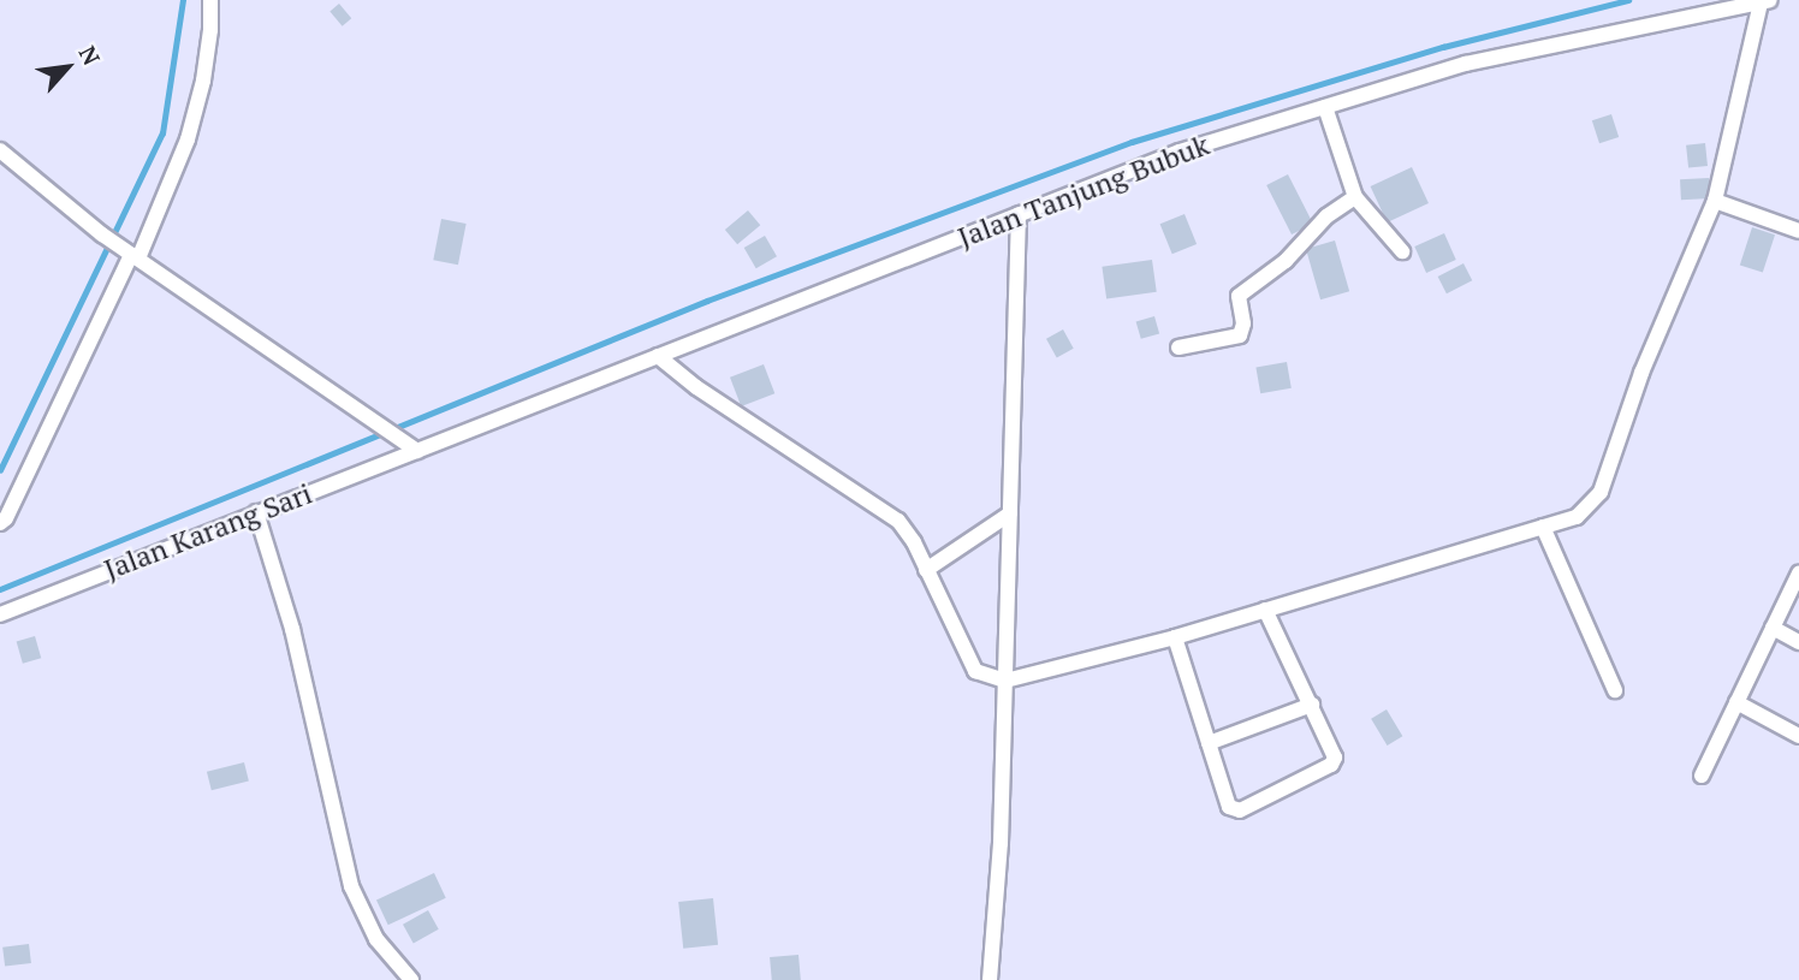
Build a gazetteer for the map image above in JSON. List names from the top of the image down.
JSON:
{
  "streets": {
    "street": ["Jalan Tanjung Bubuk", "Jalan Karang Sari"]
  },
  "crossings": [
    ["Jalan Tanjung Bubuk", "Jalan Karang Sari"]
  ],
  "north": "top right"
}
